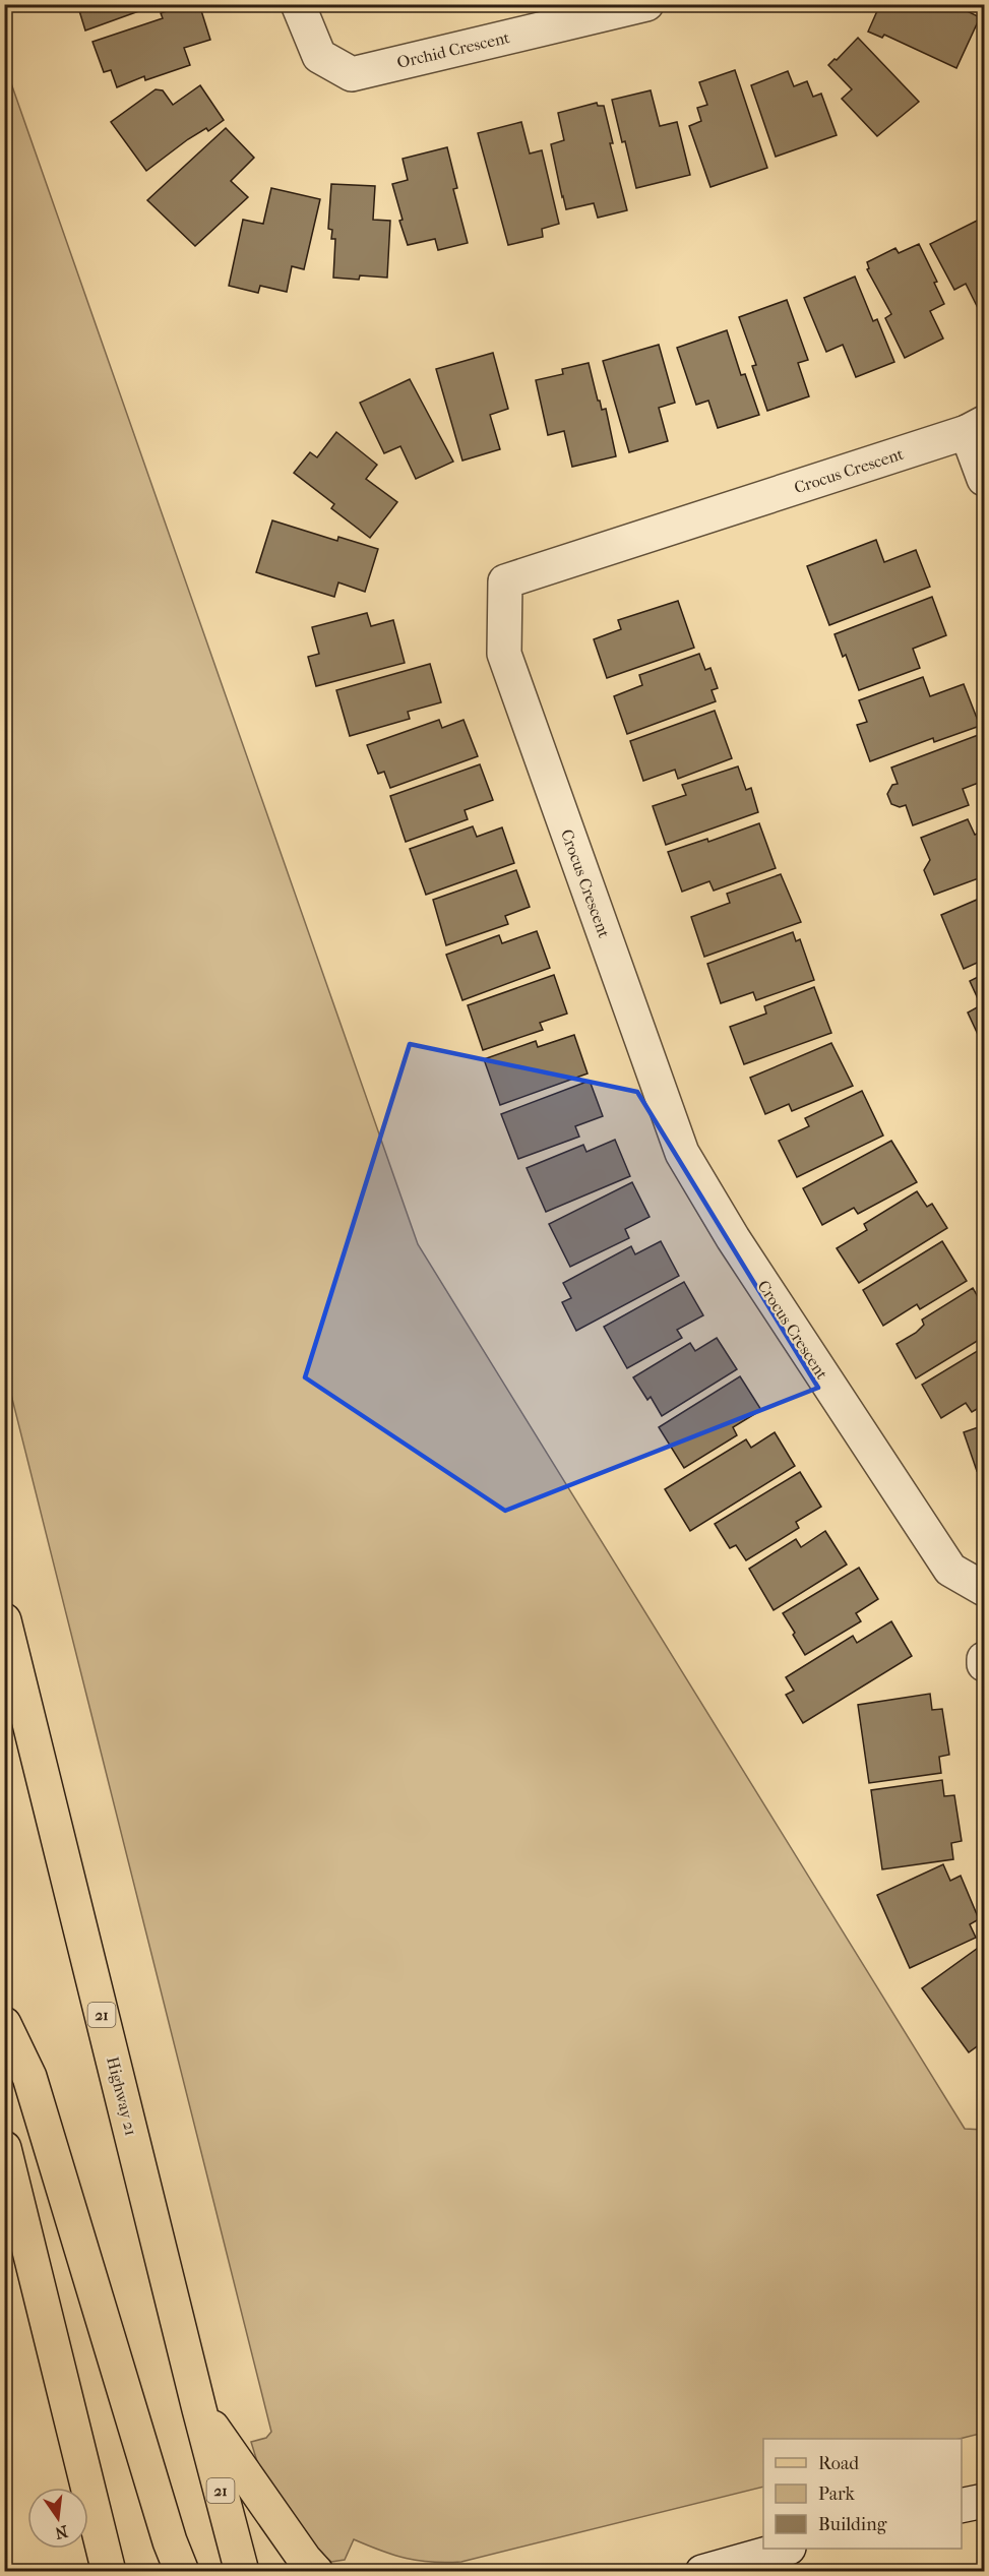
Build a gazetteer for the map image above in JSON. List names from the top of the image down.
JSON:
{
  "streets": {
    "main road": ["21", "Highway 21"],
    "street": ["Orchid Crescent", "Crocus Crescent"]
  },
  "legend": ["Road", "Park", "Building"],
  "north": "bottom"
}
